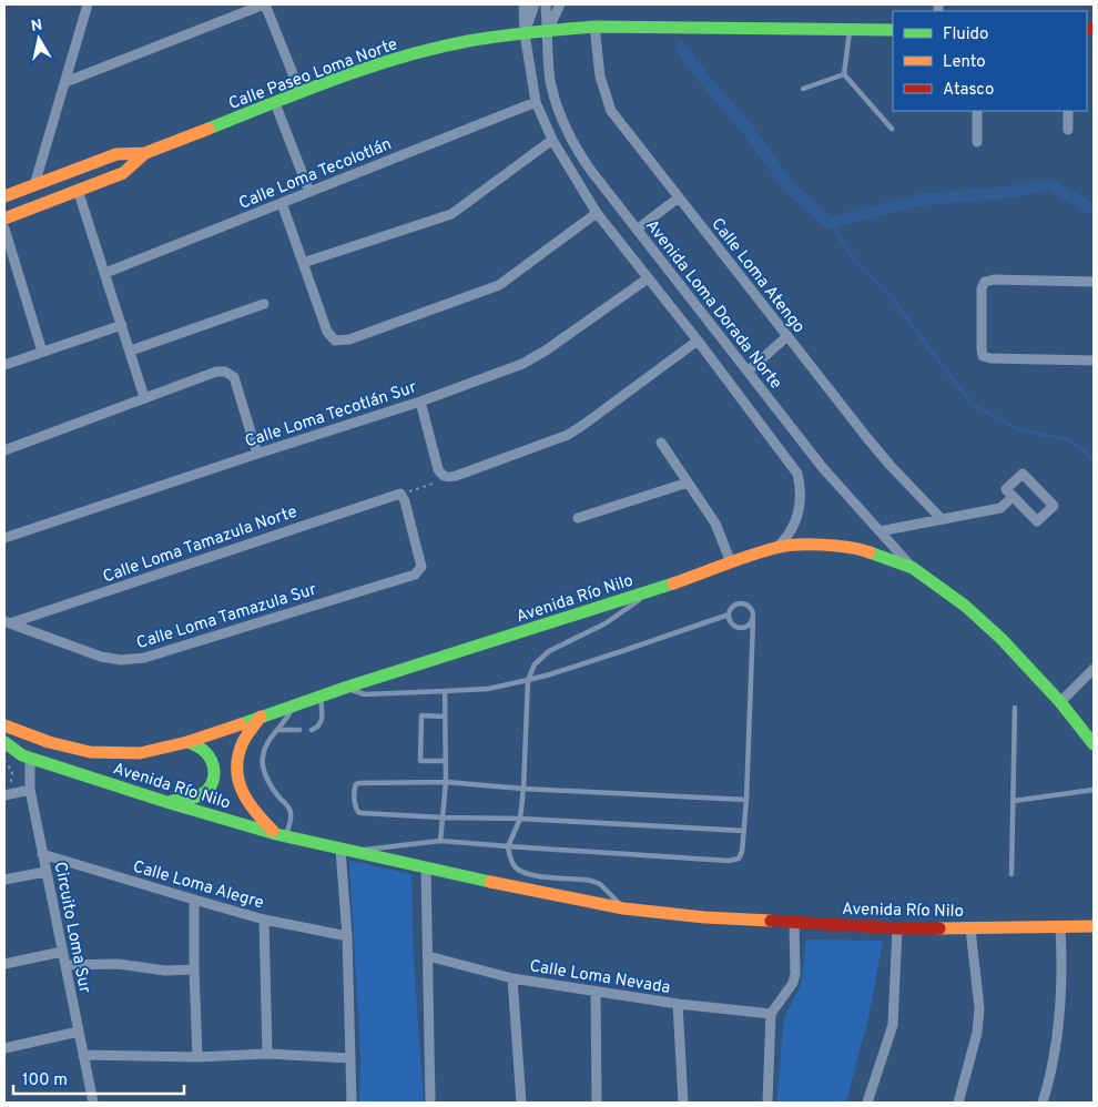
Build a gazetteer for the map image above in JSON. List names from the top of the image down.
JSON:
{
  "streets": {
    "main road": ["Calle Paseo Loma Norte", "Avenida Río Nilo"],
    "street": [
      "Calle Loma Tecolotlán",
      "Calle Loma Atengo",
      "Avenida Loma Dorada Norte",
      "Calle Loma Tecotlán Sur",
      "Calle Loma Tamazula Norte",
      "Calle Loma Tamazula Sur",
      "Calle Loma Alegre",
      "Circuito Loma Sur",
      "Calle Loma Nevada"
    ]
  },
  "crossings": [
    ["Calle Paseo Loma Norte", "Calle Loma Atengo"],
    ["Calle Paseo Loma Norte", "Avenida Loma Dorada Norte"],
    ["Avenida Loma Dorada Norte", "Avenida Río Nilo"],
    ["Calle Loma Tamazula Norte", "Calle Loma Tamazula Sur"],
    ["Avenida Río Nilo", "Circuito Loma Sur"],
    ["Calle Loma Alegre", "Circuito Loma Sur"]
  ],
  "legend": ["Fluido", "Lento", "Atasco"],
  "scale_bar": "100 m",
  "north": "top"
}
